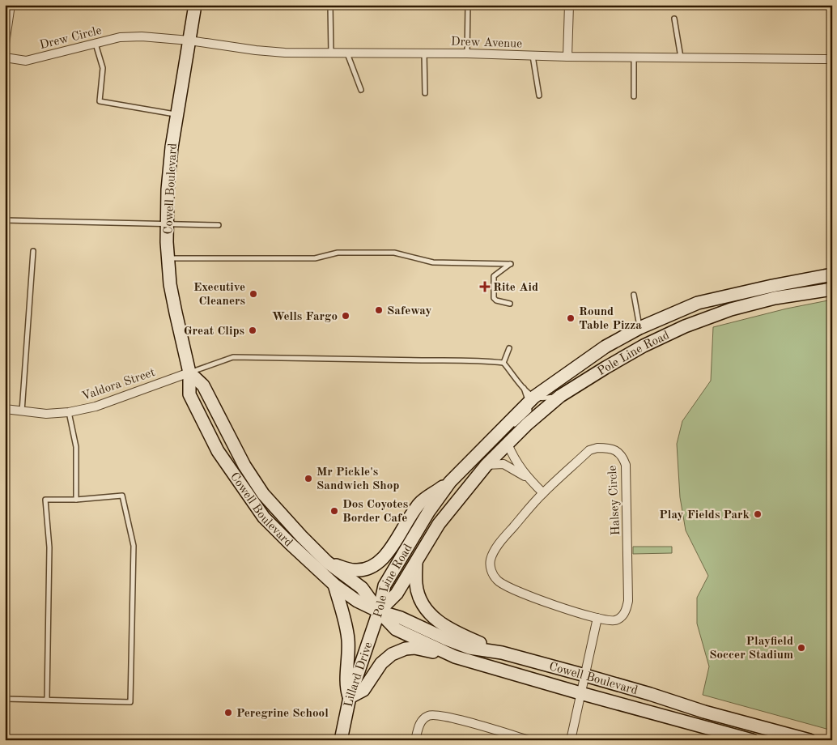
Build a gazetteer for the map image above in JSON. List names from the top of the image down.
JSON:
{
  "streets": {
    "main road": ["Cowell Boulevard", "Pole Line Road", "Lillard Drive"],
    "street": [
      "Drew Circle",
      "Drew Avenue",
      "Valdora Street",
      "Halsey Circle"
    ]
  },
  "crossings": [
    ["Drew Circle", "Drew Avenue"],
    ["Drew Avenue", "Cowell Boulevard"],
    ["Cowell Boulevard", "Pole Line Road"],
    ["Cowell Boulevard", "Valdora Street"],
    ["Cowell Boulevard", "Lillard Drive"],
    ["Pole Line Road", "Lillard Drive"]
  ],
  "places": {
    "health": ["Rite Aid"],
    "other": [
      "Executive Cleaners",
      "Safeway",
      "Wells Fargo",
      "Round Table Pizza",
      "Great Clips",
      "Mr Pickle's Sandwich Shop",
      "Dos Coyotes Border Cafe",
      "Play Fields Park",
      "Playfield Soccer Stadium",
      "Peregrine School"
    ]
  }
}
